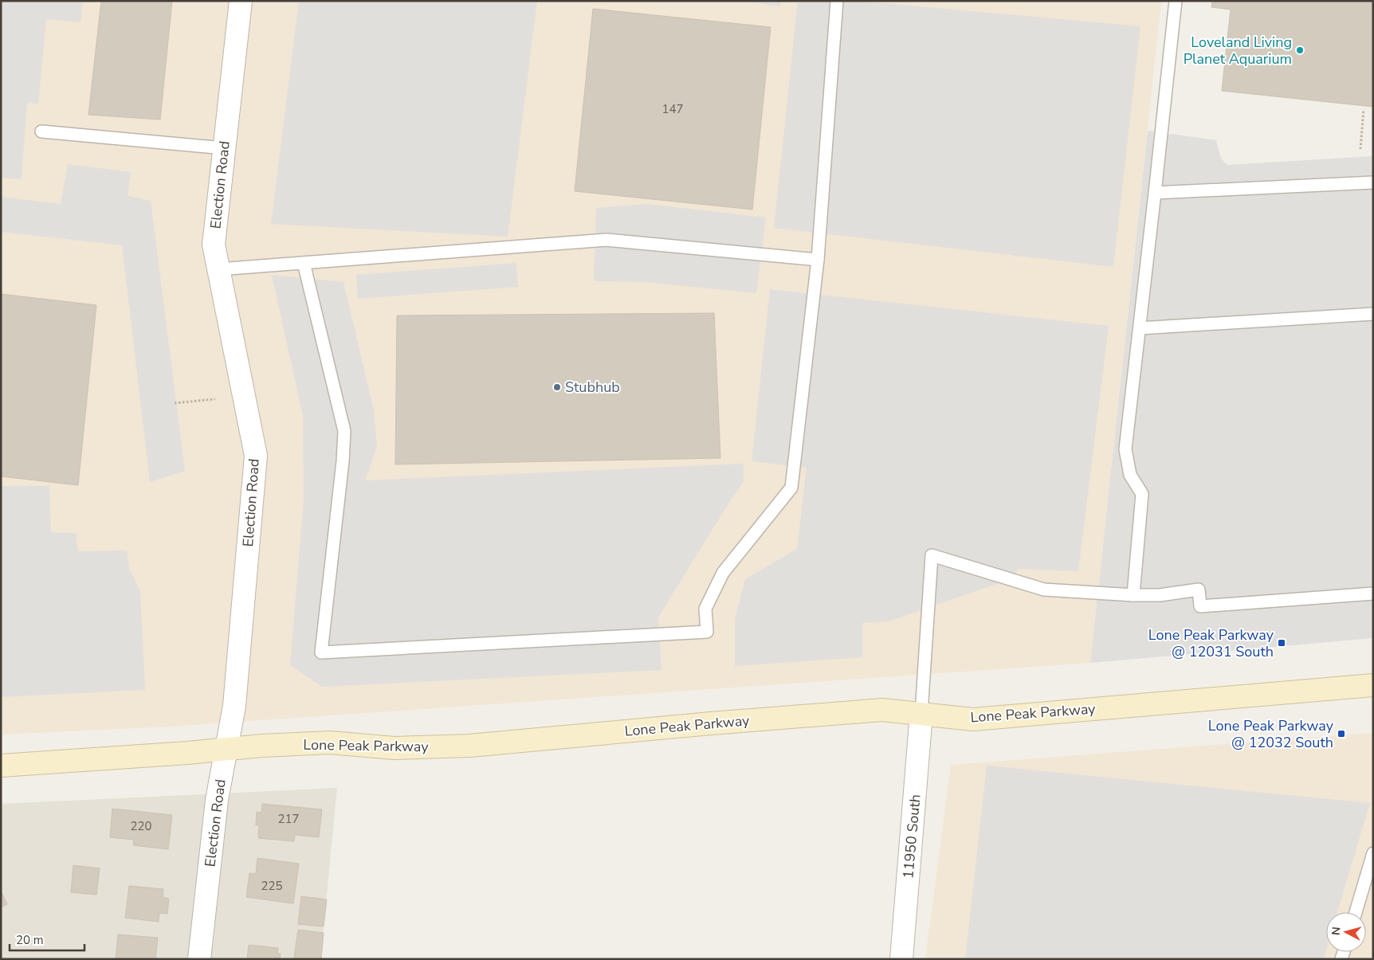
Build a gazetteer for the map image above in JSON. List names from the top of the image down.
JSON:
{
  "streets": {
    "main road": ["Lone Peak Parkway"],
    "street": ["Election Road", "11950 South"]
  },
  "crossings": [
    ["Election Road", "Lone Peak Parkway"],
    ["Lone Peak Parkway", "11950 South"]
  ],
  "places": {
    "other": ["Loveland Living Planet Aquarium", "Stubhub"],
    "transit": ["Lone Peak Parkway @ 12031 South", "Lone Peak Parkway @ 12032 South"]
  },
  "house_numbers": [
    "147",
    "217",
    "220",
    "225"
  ],
  "scale_bar": "20 m",
  "north": "left"
}
